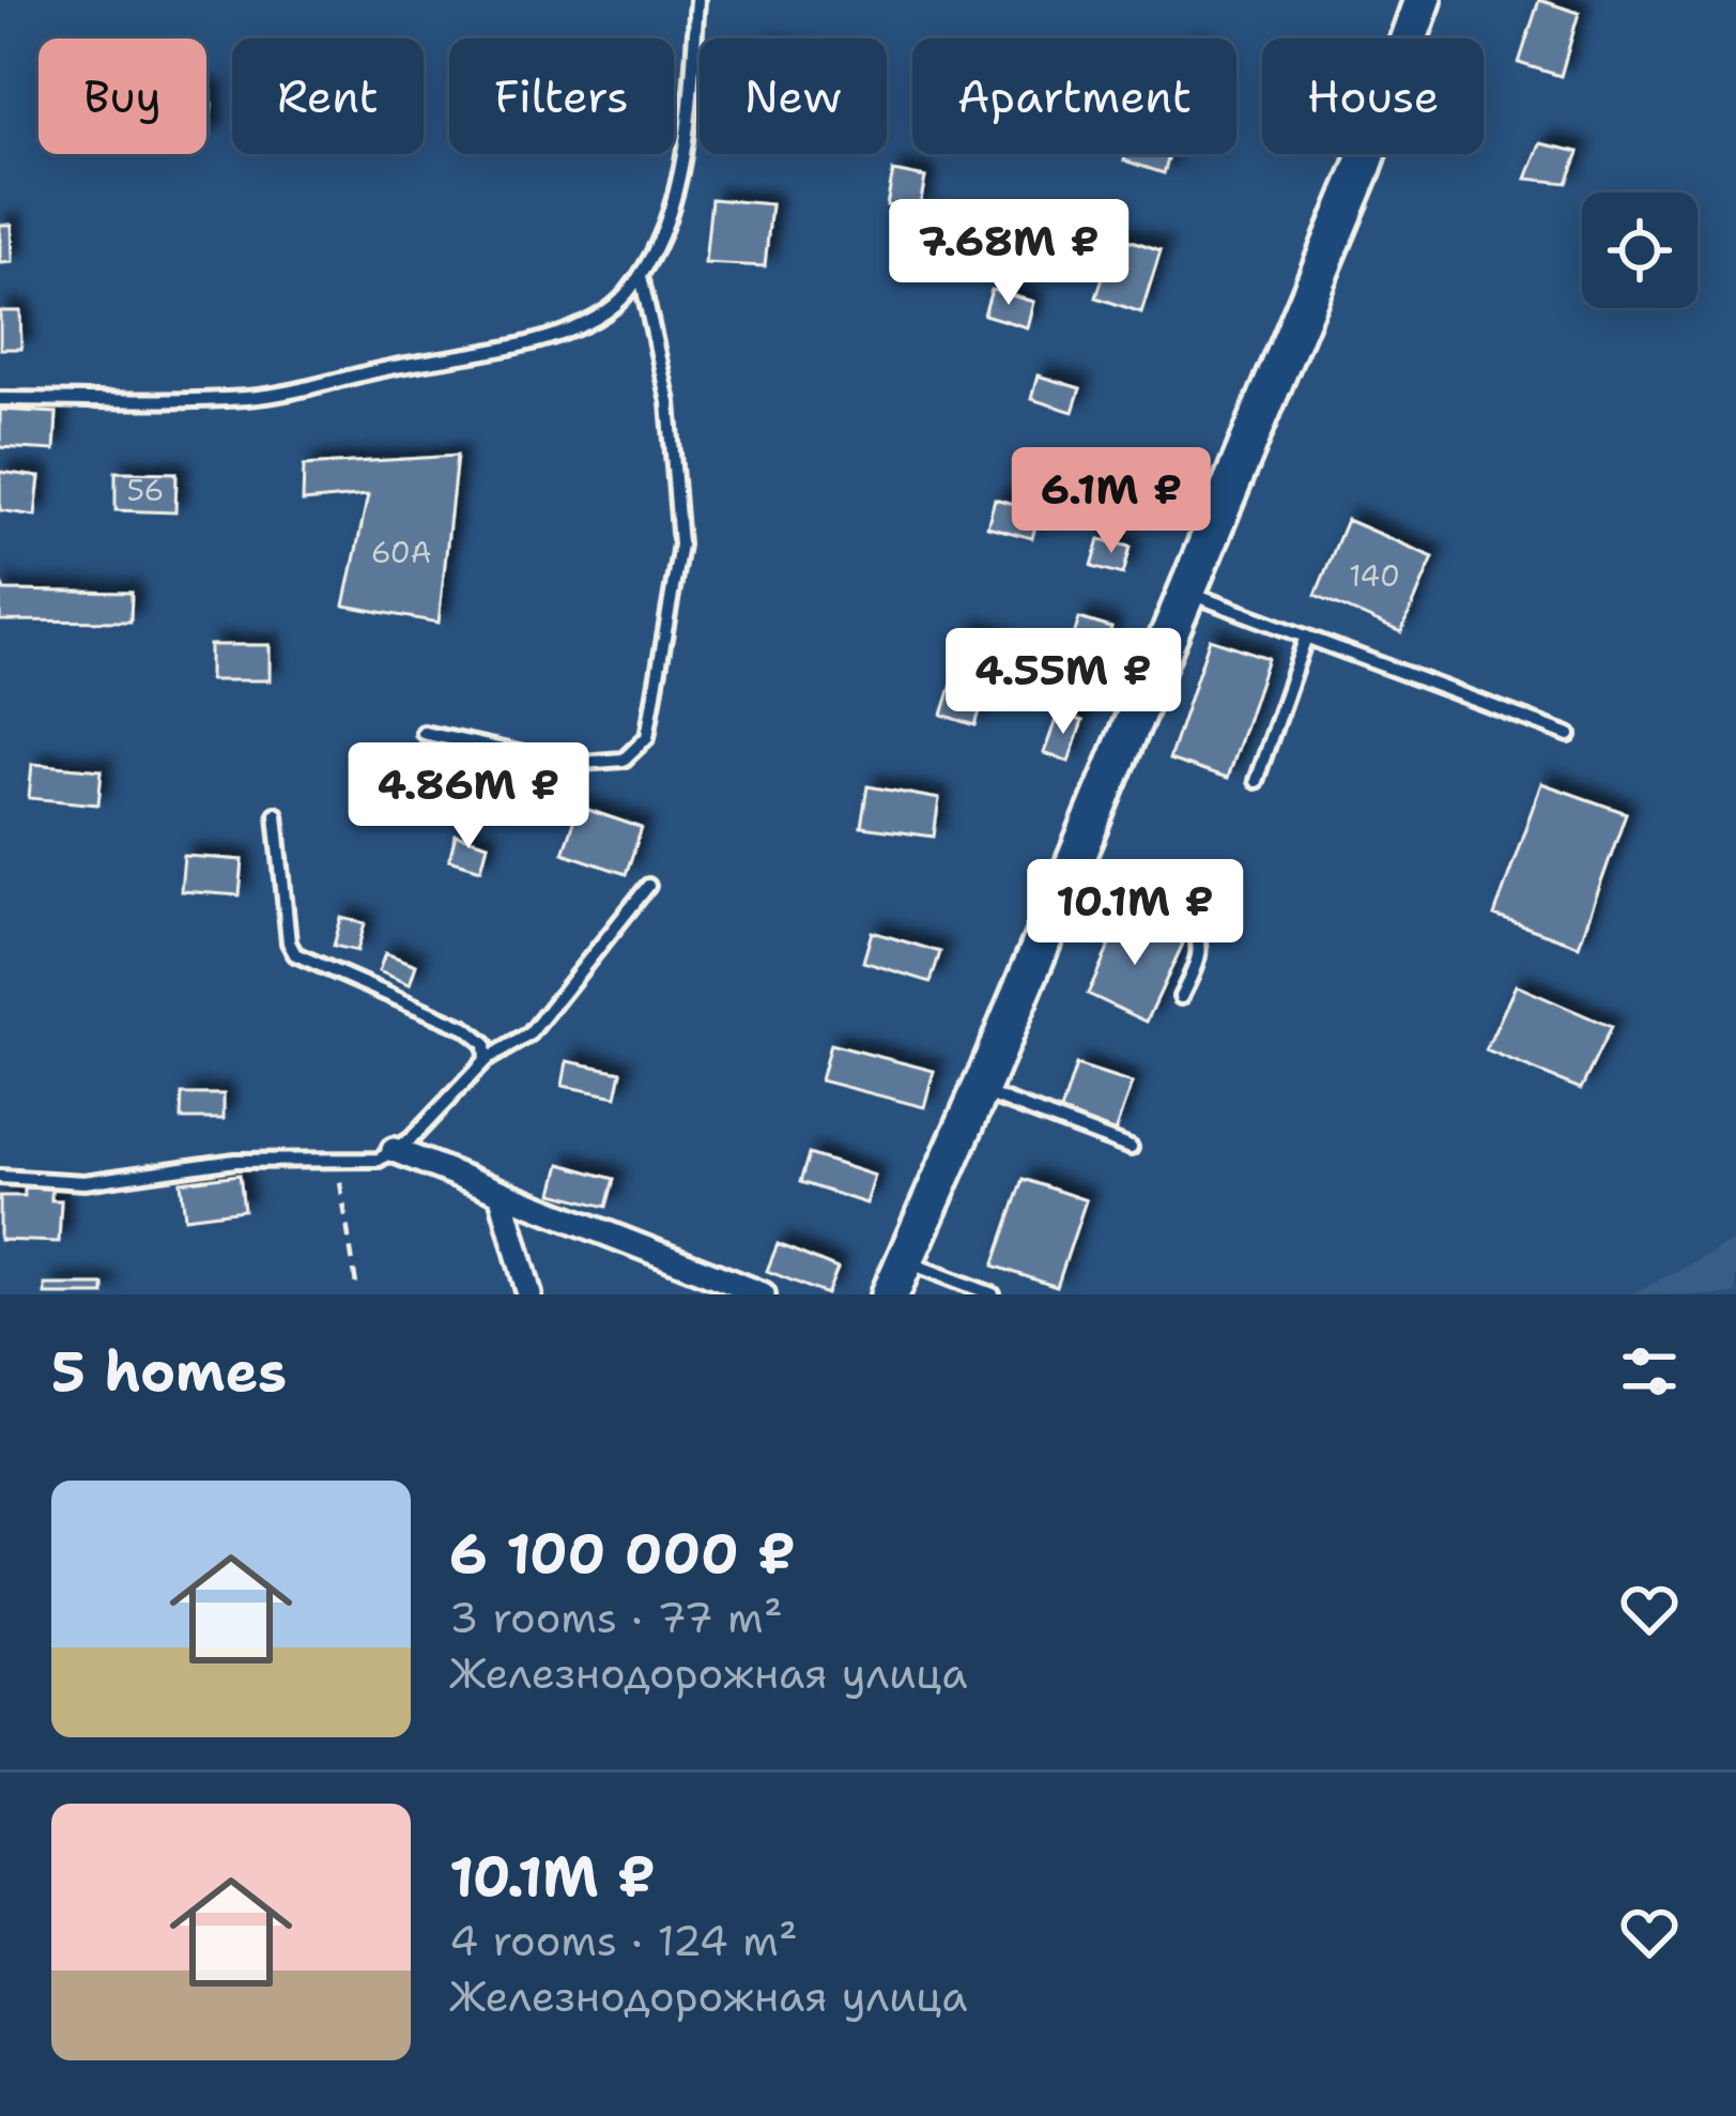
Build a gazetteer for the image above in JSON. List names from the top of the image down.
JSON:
{
  "house_numbers": ["56", "60А", "140"],
  "page": {
    "chip": [
      "Buy",
      "Rent",
      "Filters",
      "New",
      "Apartment",
      "House"
    ],
    "price": [
      "7.68M ₽",
      "6.1M ₽",
      "4.55M ₽",
      "4.86M ₽",
      "10.1M ₽"
    ],
    "heading": "5 homes",
    "list": [
      {
        "name": "6 100 000 ₽",
        "note": "3 rooms · 77 m² · Железнодорожная улица"
      },
      {
        "name": "10.1M ₽",
        "note": "4 rooms · 124 m² · Железнодорожная улица"
      }
    ]
  }
}
